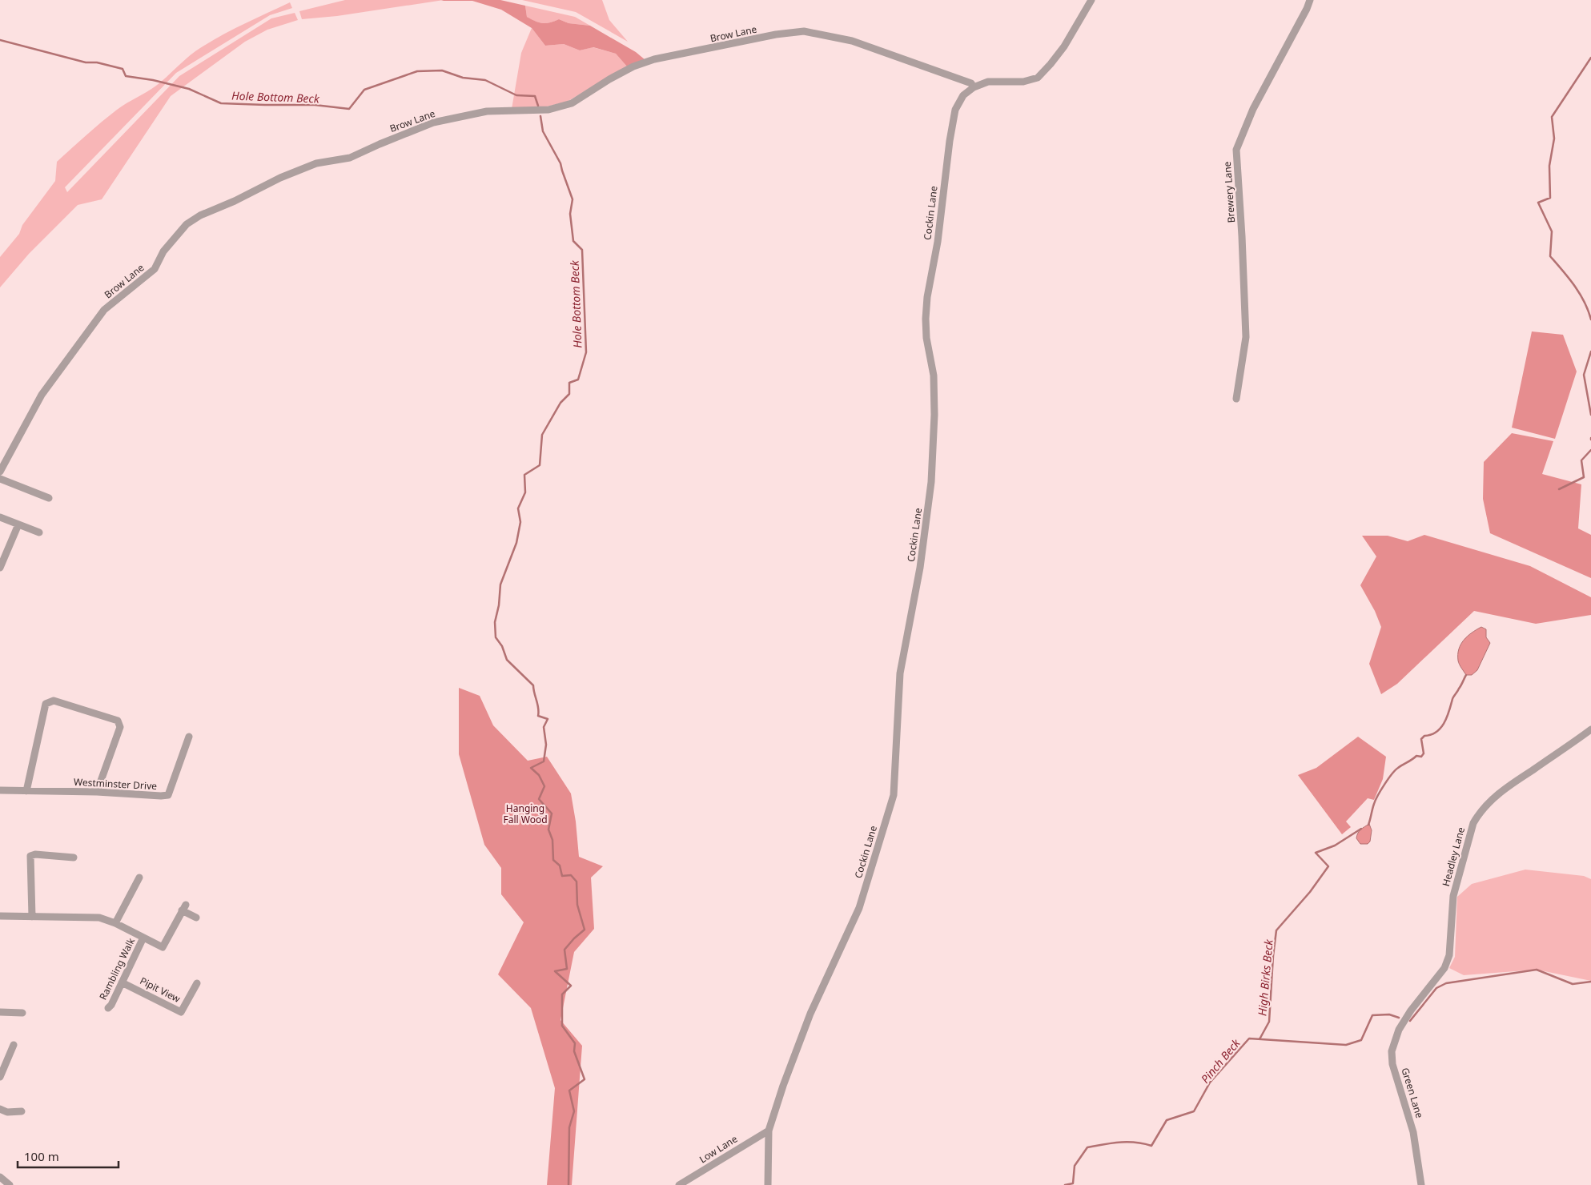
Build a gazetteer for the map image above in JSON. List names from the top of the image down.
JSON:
{
  "streets": {
    "street": [
      "Brow Lane",
      "Brewery Lane",
      "Cockin Lane",
      "Westminster Drive",
      "Headley Lane",
      "Rambling Walk",
      "Pipit View",
      "Green Lane",
      "Low Lane"
    ]
  },
  "crossings": [
    ["Brow Lane", "Cockin Lane"],
    ["Cockin Lane", "Low Lane"],
    ["Headley Lane", "Green Lane"],
    ["Rambling Walk", "Pipit View"]
  ],
  "water": ["Hole Bottom Beck", "High Birks Beck", "Pinch Beck"],
  "parks": ["Hanging Fall Wood"],
  "scale_bar": "100 m"
}
